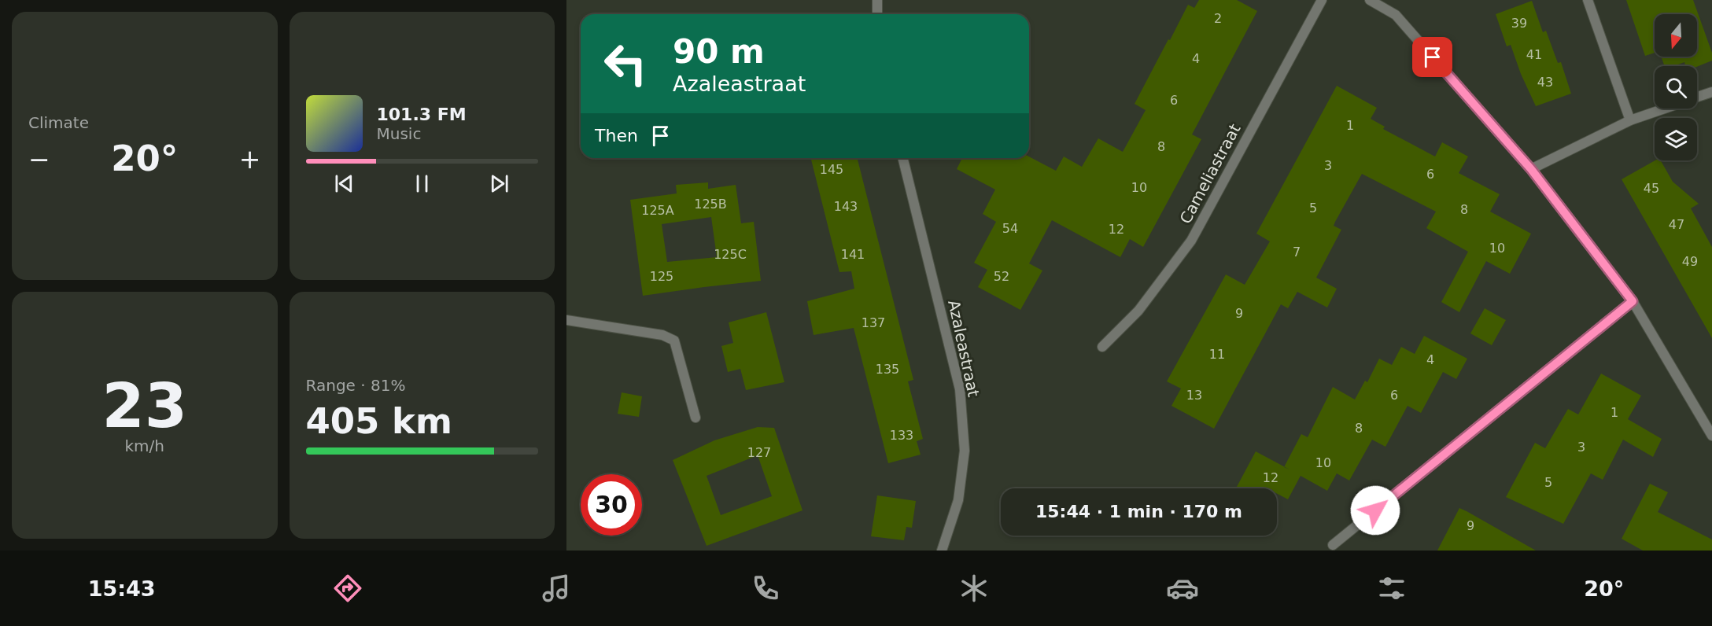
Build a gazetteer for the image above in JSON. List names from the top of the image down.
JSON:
{
  "streets": {
    "street": ["Cameliastraat", "Azaleastraat"]
  },
  "house_numbers": [
    "2",
    "39",
    "41",
    "4",
    "43",
    "6",
    "1",
    "8",
    "3",
    "145",
    "6",
    "10",
    "45",
    "125B",
    "143",
    "5",
    "8",
    "125A",
    "47",
    "54",
    "12",
    "10",
    "7",
    "125C",
    "141",
    "49",
    "125",
    "52",
    "9",
    "137",
    "11",
    "4",
    "135",
    "13",
    "6",
    "1",
    "8",
    "133",
    "3",
    "127",
    "10",
    "12",
    "5",
    "9"
  ],
  "north": "bottom",
  "page": {
    "tile": [
      "Climate",
      ["23", "km/h"],
      ["Range · 81%", "405 km"]
    ],
    "turn": ["90 m", "Azaleastraat"],
    "song": ["101.3 FM", "Music"],
    "then": "Then",
    "heat": ["−", "20°", "+"],
    "limit": "30",
    "trip": "15:44 · 1 min · 170 m",
    "tabs": ["15:43", "20°"]
  }
}
